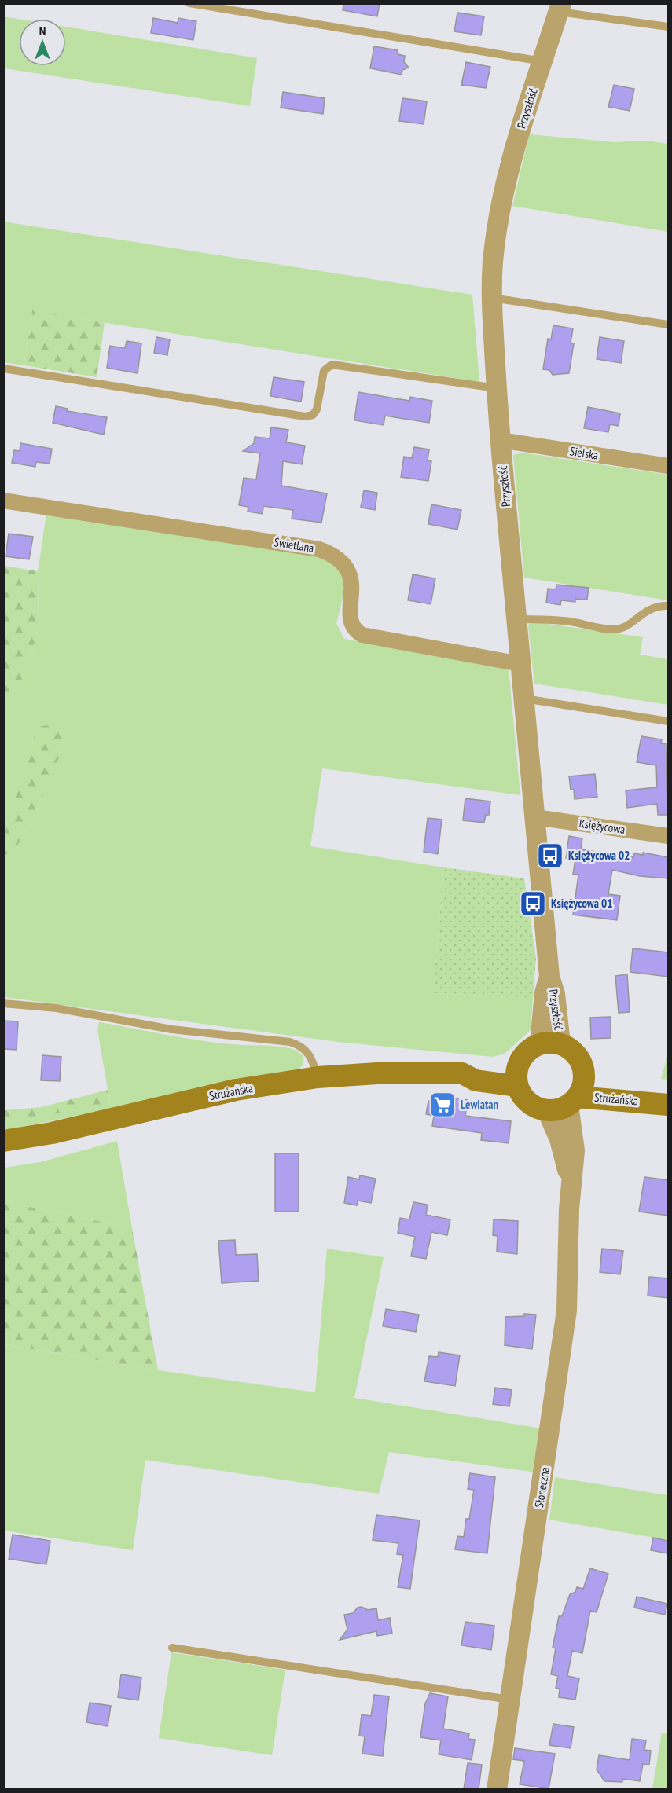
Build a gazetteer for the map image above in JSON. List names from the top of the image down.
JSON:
{
  "streets": {
    "main road": ["Strużańska"],
    "street": [
      "Przyszłość",
      "Sielska",
      "Świetlana",
      "Księżycowa",
      "Słoneczna"
    ]
  },
  "crossings": [
    ["Przyszłość", "Sielska"],
    ["Przyszłość", "Świetlana"],
    ["Przyszłość", "Księżycowa"],
    ["Przyszłość", "Strużańska"],
    ["Przyszłość", "Słoneczna"],
    ["Strużańska", "Słoneczna"]
  ],
  "places": {
    "bus stop": ["Księżycowa 02", "Księżycowa 01"],
    "supermarket": ["Lewiatan"]
  },
  "north": "top"
}
